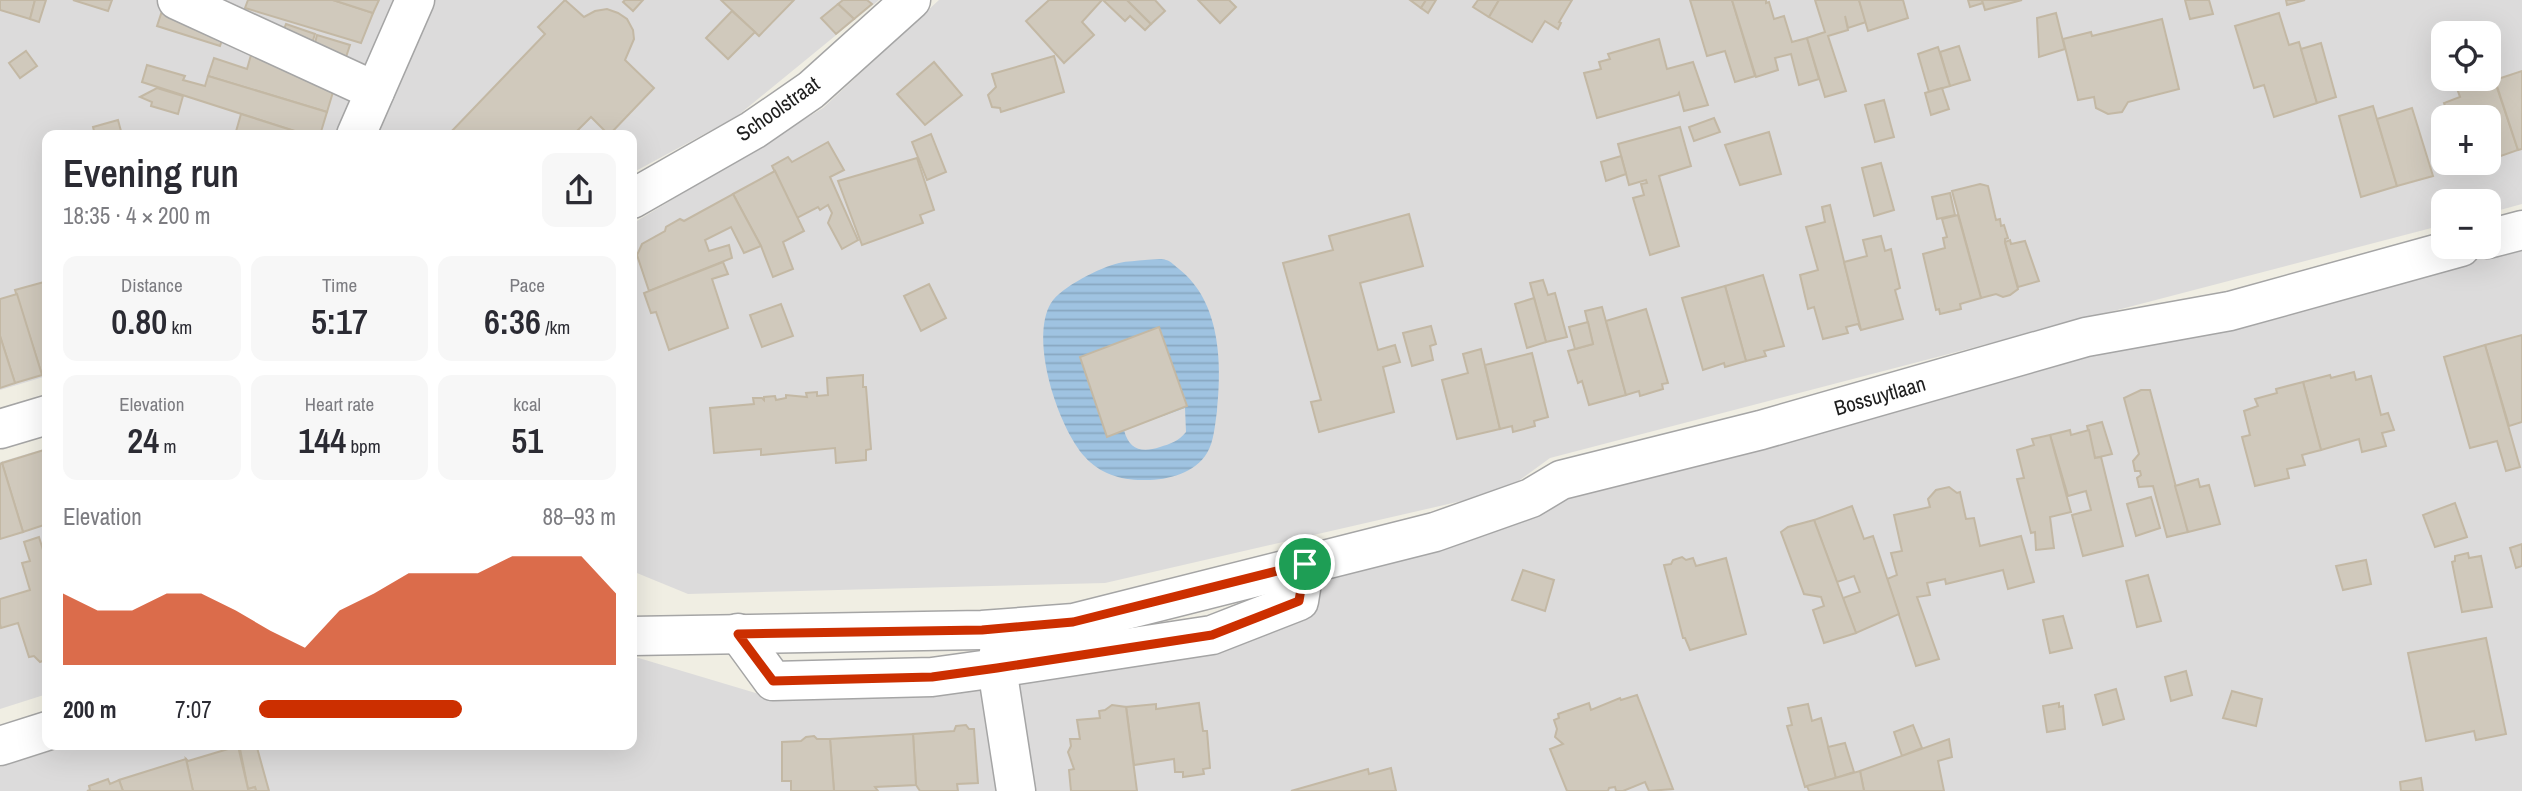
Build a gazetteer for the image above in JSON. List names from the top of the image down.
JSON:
{
  "streets": {
    "street": ["Schoolstraat", "Bossuytlaan"]
  },
  "page": {
    "map_buttons": ["+", "−"],
    "heading": ["Evening run", "18:35 · 4 × 200 m"],
    "stats": [
      ["Distance", "0.80 km"],
      ["Time", "5:17"],
      ["Pace", "6:36 /km"],
      ["Elevation", "24 m"],
      ["Heart rate", "144 bpm"],
      ["kcal", "51"]
    ],
    "chart": ["Elevation", "88–93 m"],
    "list": [
      {
        "name": "200 m",
        "note": "7:07"
      }
    ]
  }
}
